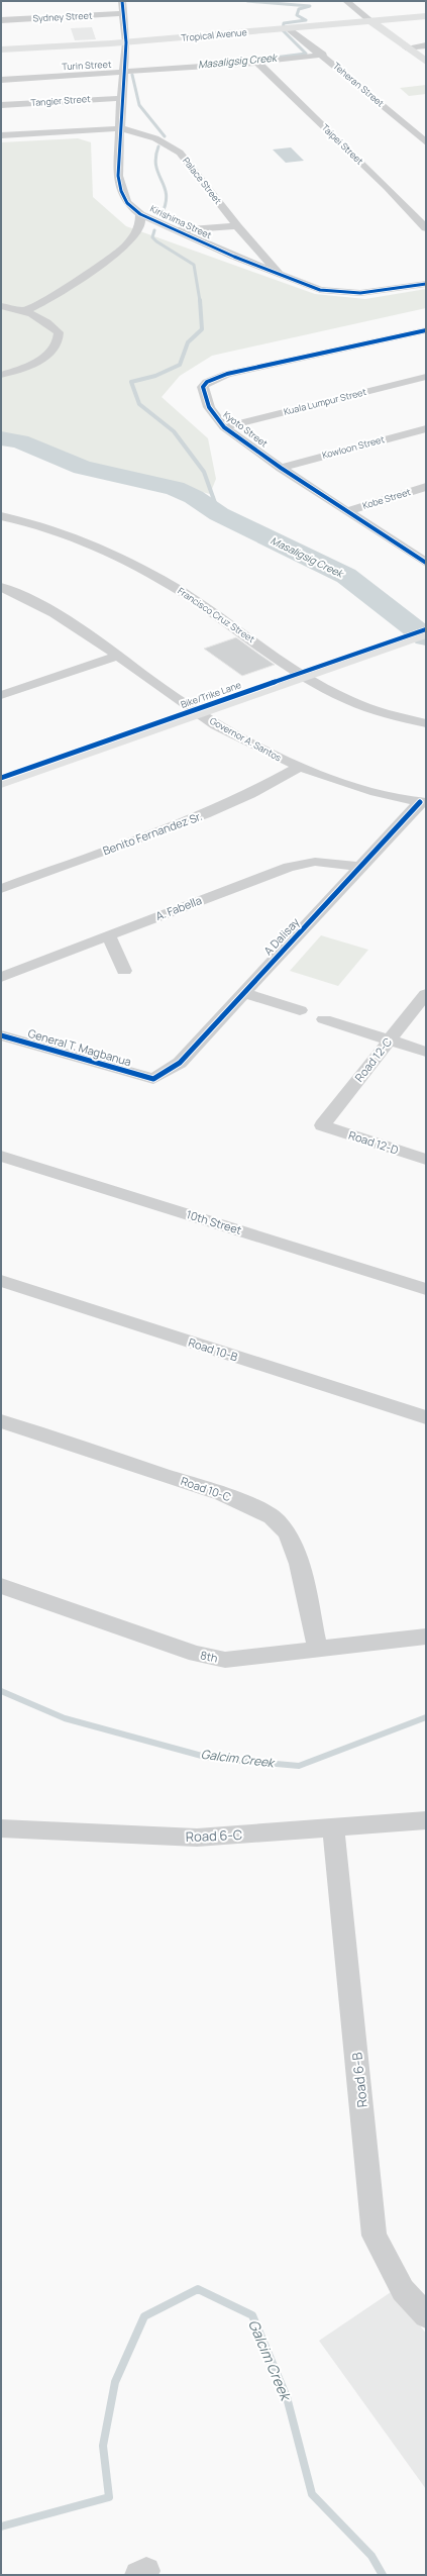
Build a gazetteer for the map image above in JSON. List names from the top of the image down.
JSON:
{
  "streets": {
    "street": [
      "Sydney Street",
      "Tropical Avenue",
      "Turin Street",
      "Teheran Street",
      "Tangier Street",
      "Taipei Street",
      "Palace Street",
      "Kirishima Street",
      "Kuala Lumpur Street",
      "Kyoto Street",
      "Kowloon Street",
      "Kobe Street",
      "Francisco Cruz Street",
      "Governor A. Santos",
      "Benito Fernandez Sr.",
      "A. Fabella",
      "A Dalisay",
      "General T. Magbanua",
      "Road 12-C",
      "Road 12-D",
      "10th Street",
      "Road 10-B",
      "Road 10-C",
      "8th",
      "Road 6-C",
      "Road 6-B"
    ],
    "cycle path": ["Bike/Trike Lane"]
  },
  "crossings": [
    ["Sydney Street", "Kirishima Street"],
    ["Tropical Avenue", "Teheran Street"],
    ["Tropical Avenue", "Kirishima Street"],
    ["Turin Street", "Teheran Street"],
    ["Turin Street", "Taipei Street"],
    ["Turin Street", "Kirishima Street"],
    ["Tangier Street", "Kirishima Street"],
    ["Palace Street", "Kirishima Street"],
    ["Kuala Lumpur Street", "Kyoto Street"],
    ["Kyoto Street", "Kowloon Street"],
    ["Kyoto Street", "Kobe Street"],
    ["Governor A. Santos", "Benito Fernandez Sr."],
    ["Governor A. Santos", "A Dalisay"],
    ["A. Fabella", "A Dalisay"],
    ["A Dalisay", "General T. Magbanua"],
    ["Road 12-C", "Road 12-D"],
    ["Road 10-C", "8th"],
    ["Road 6-C", "Road 6-B"]
  ],
  "water": ["Masaligsig Creek", "Galcim Creek"]
}
